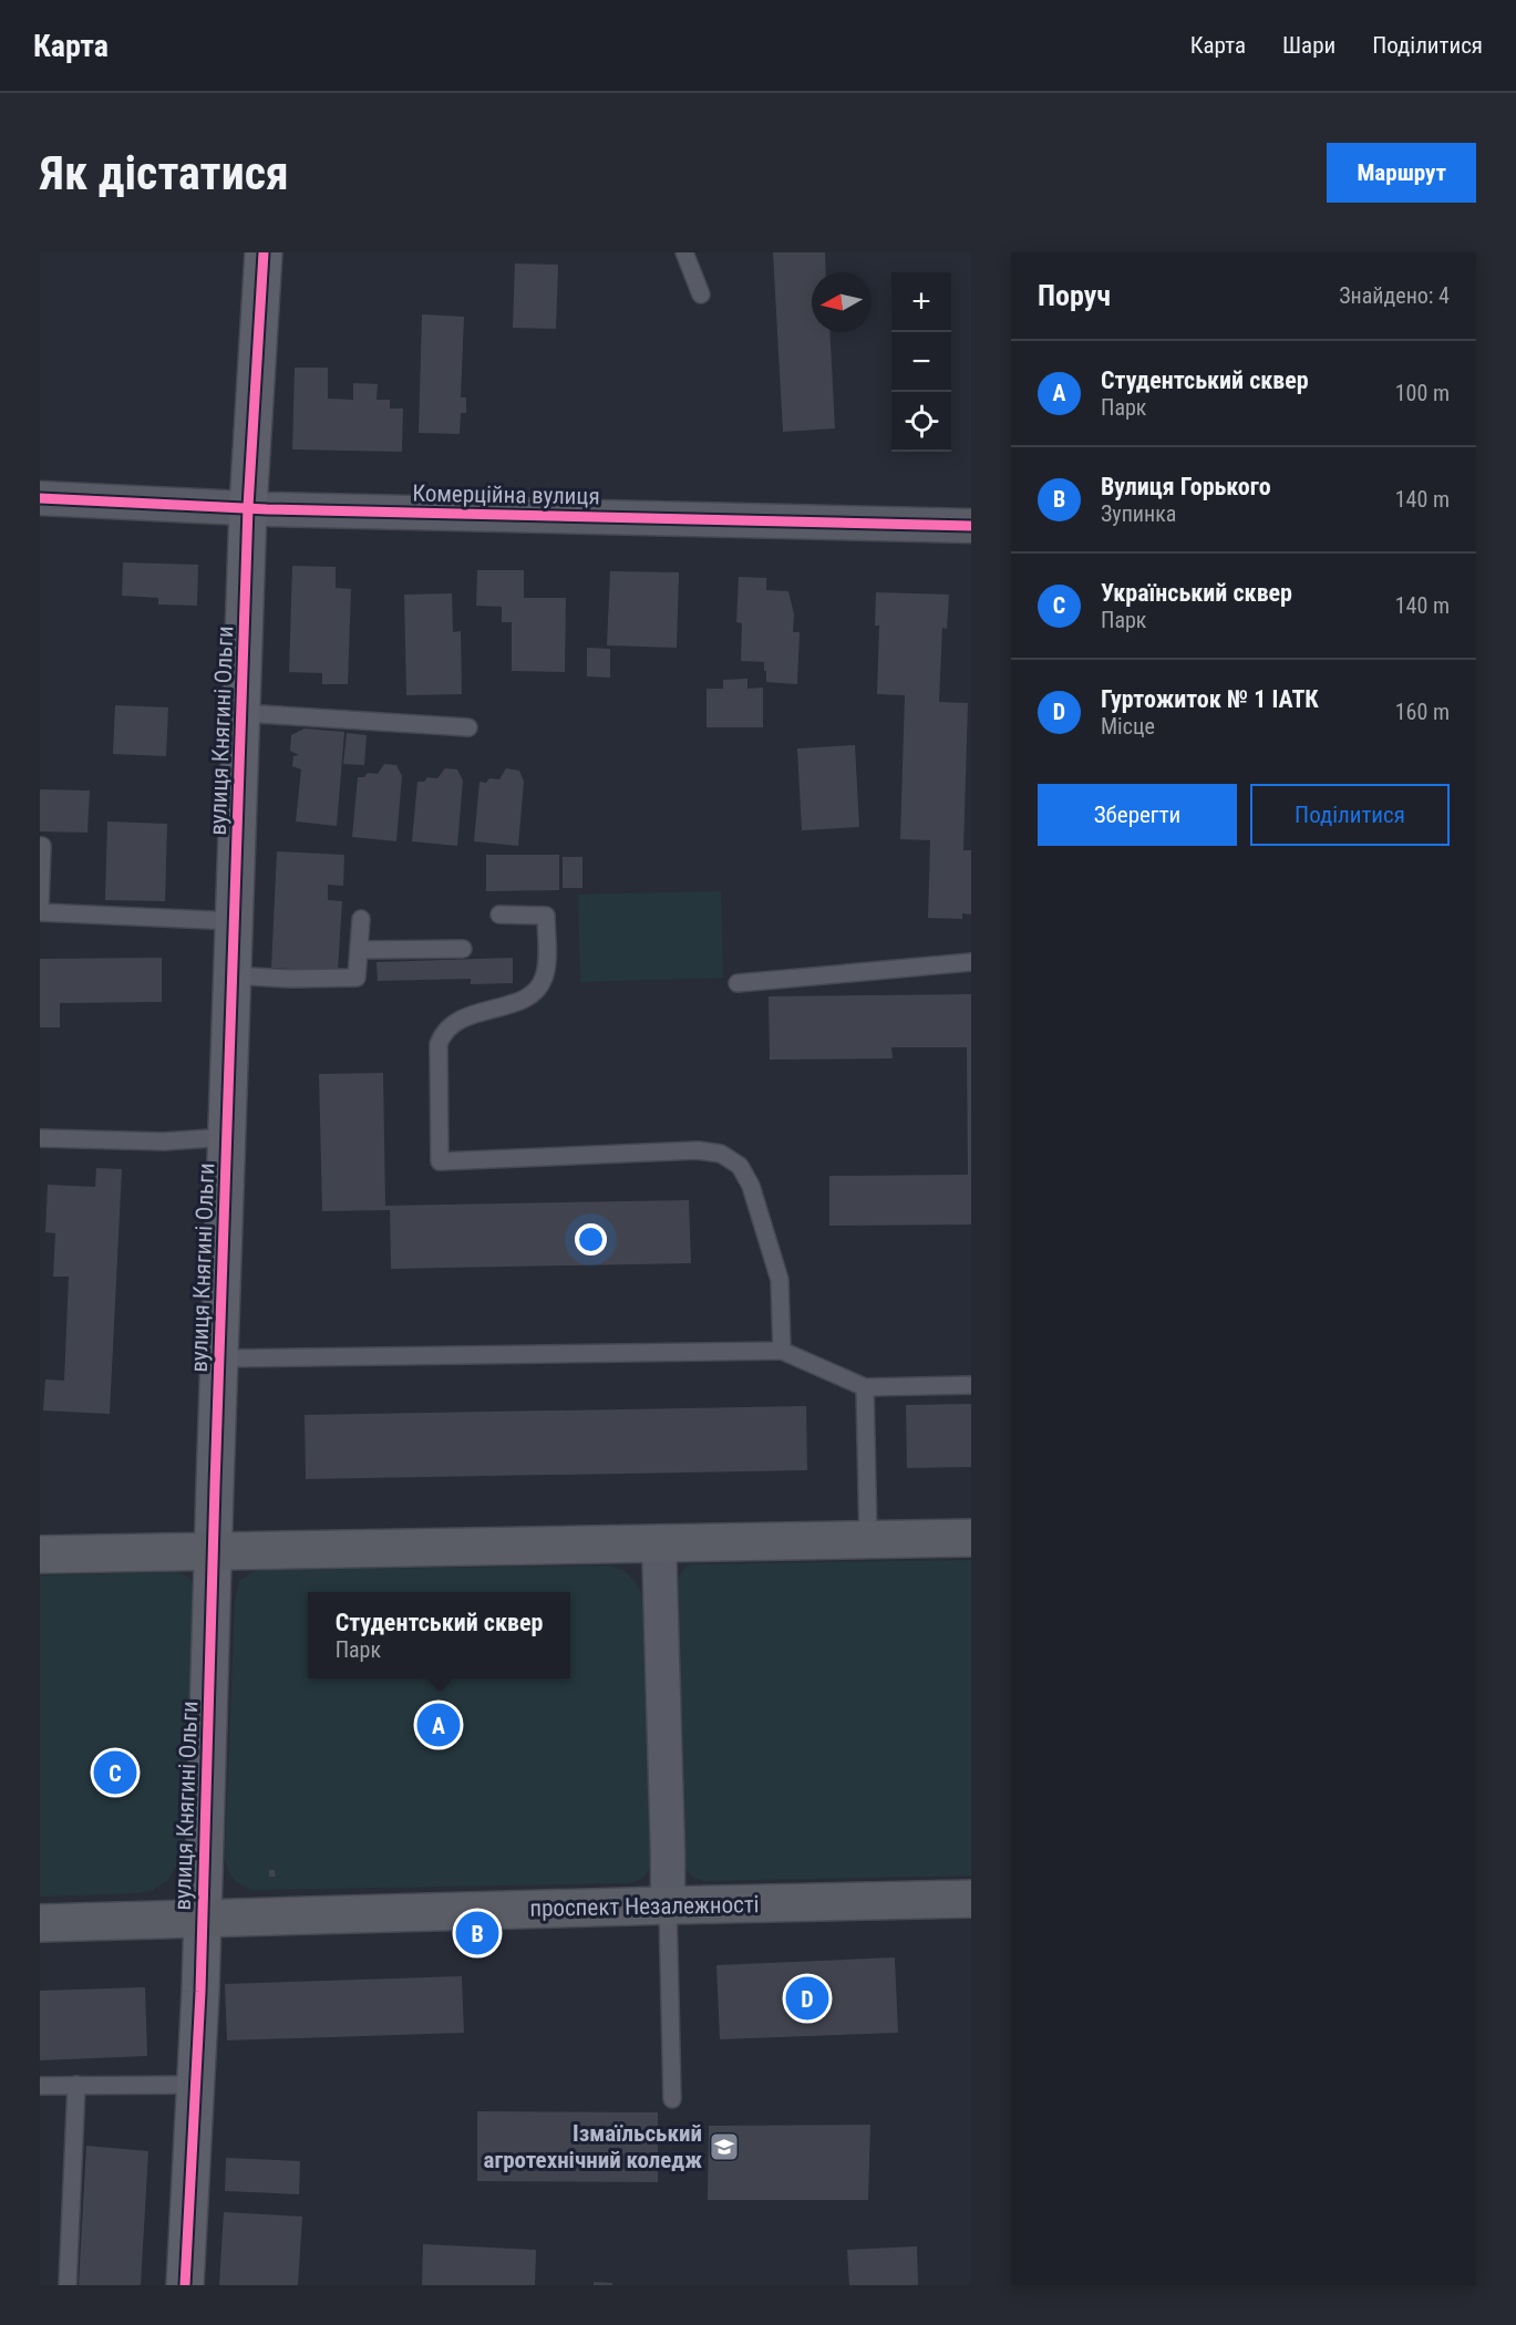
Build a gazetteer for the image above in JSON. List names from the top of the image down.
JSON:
{
  "streets": {
    "main road": ["проспект Незалежності"],
    "street": ["Комерційна вулиця", "вулиця Княгині Ольги"]
  },
  "crossings": [
    ["Комерційна вулиця", "вулиця Княгині Ольги"],
    ["вулиця Княгині Ольги", "проспект Незалежності"]
  ],
  "places": {
    "school or university": ["Ізмаїльський агротехнічний коледж"]
  },
  "north": "left",
  "page": {
    "header": "Карта",
    "nav": ["Карта", "Шари", "Поділитися"],
    "buttons": [
      "Маршрут",
      ["Зберегти", "Поділитися"]
    ],
    "title": "Як дістатися",
    "heading": ["Поруч", "Знайдено: 4"],
    "map_buttons": ["+", "−"],
    "list": [
      {
        "mark": "A",
        "name": "Студентський сквер",
        "note": "Парк",
        "value": "100 m"
      },
      {
        "mark": "B",
        "name": "Вулиця Горького",
        "note": "Зупинка",
        "value": "140 m"
      },
      {
        "mark": "C",
        "name": "Український сквер",
        "note": "Парк",
        "value": "140 m"
      },
      {
        "mark": "D",
        "name": "Гуртожиток № 1 ІАТК",
        "note": "Місце",
        "value": "160 m"
      }
    ],
    "popup": ["Студентський сквер", "Парк"],
    "pins": [
      "A",
      "C",
      "B",
      "D"
    ]
  }
}
